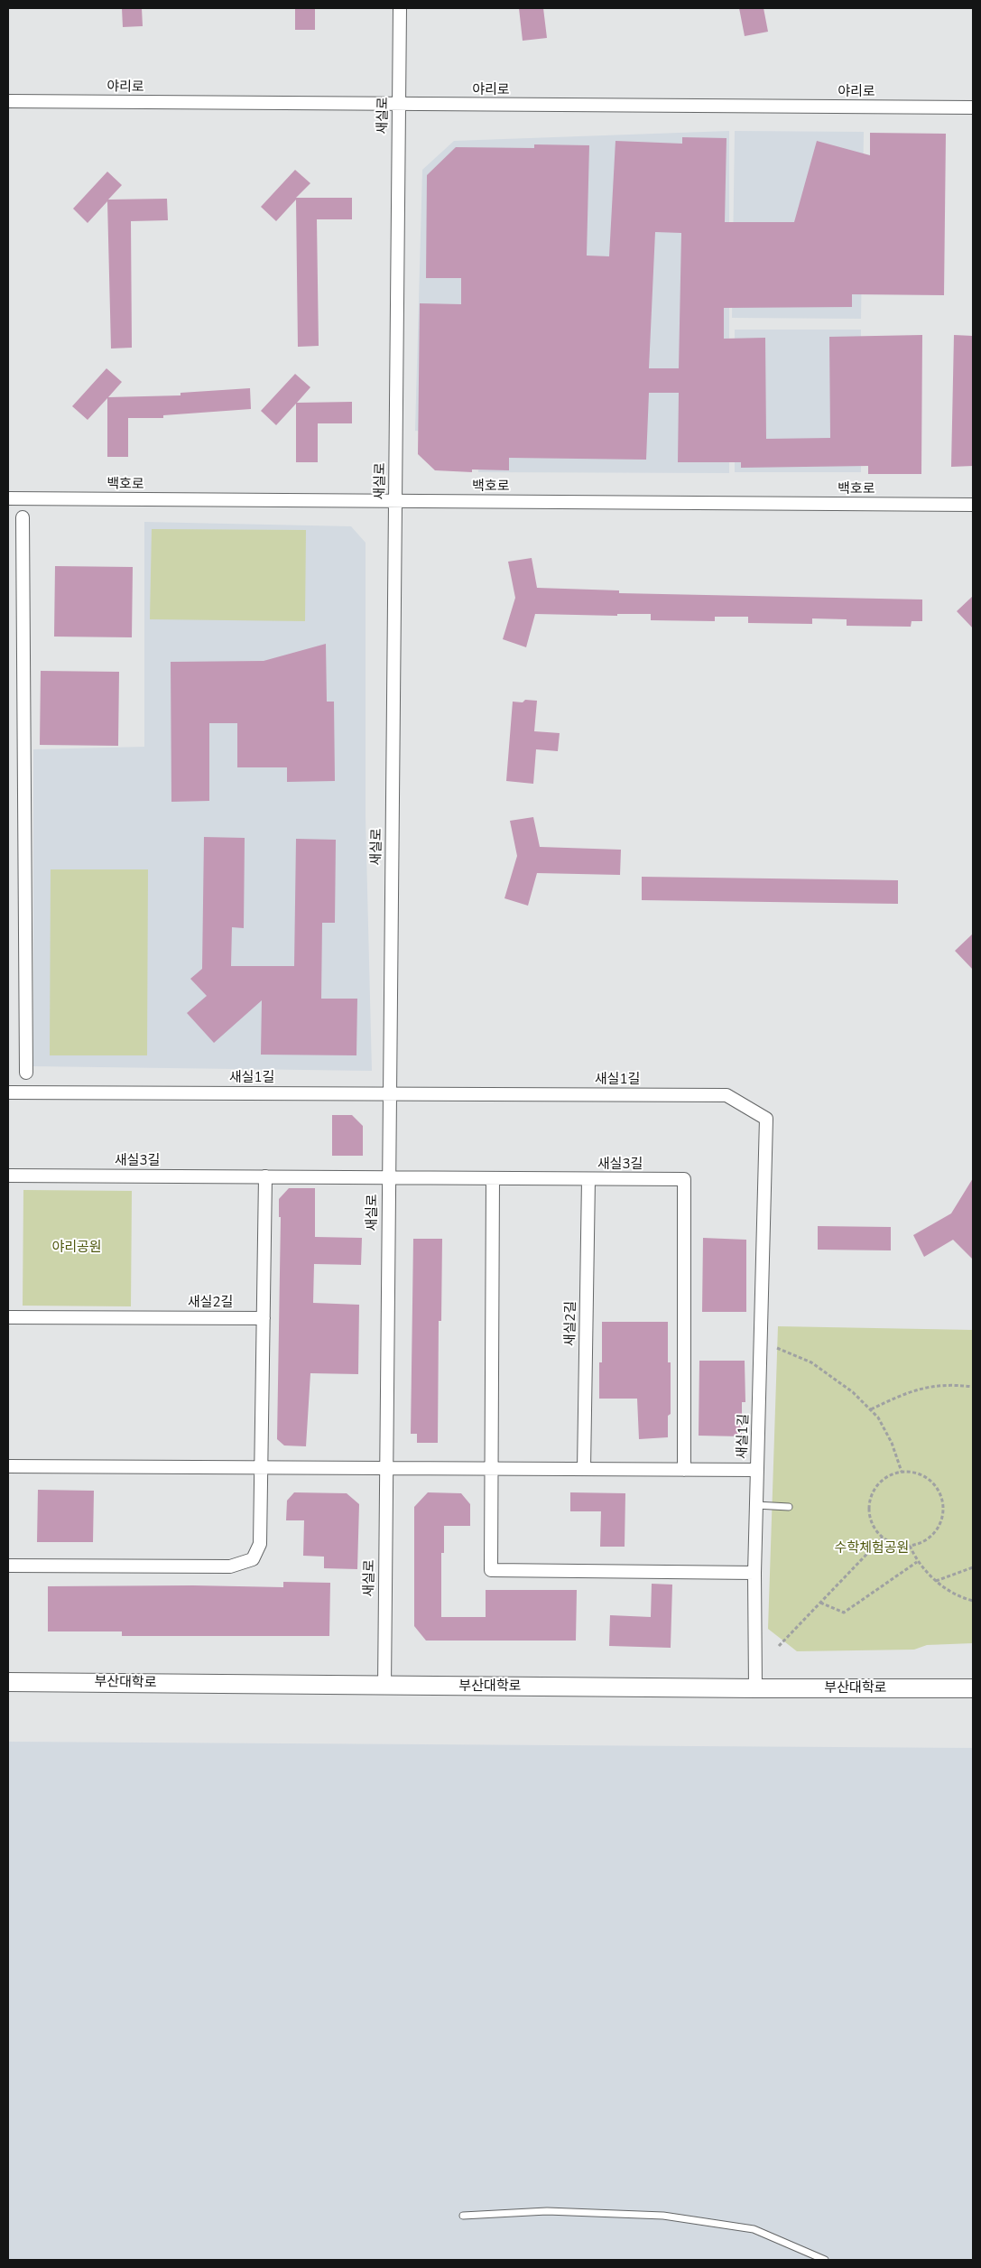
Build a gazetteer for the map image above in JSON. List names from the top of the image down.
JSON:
{
  "streets": {
    "street": [
      "야리로",
      "새실로",
      "백호로",
      "새실1길",
      "새실3길",
      "새실2길",
      "부산대학로"
    ]
  },
  "crossings": [
    ["야리로", "새실로"],
    ["새실로", "백호로"],
    ["새실로", "새실1길"],
    ["새실로", "새실3길"],
    ["새실로", "부산대학로"],
    ["새실1길", "부산대학로"],
    ["새실3길", "새실2길"]
  ],
  "parks": ["야리공원", "수학체험공원"]
}
